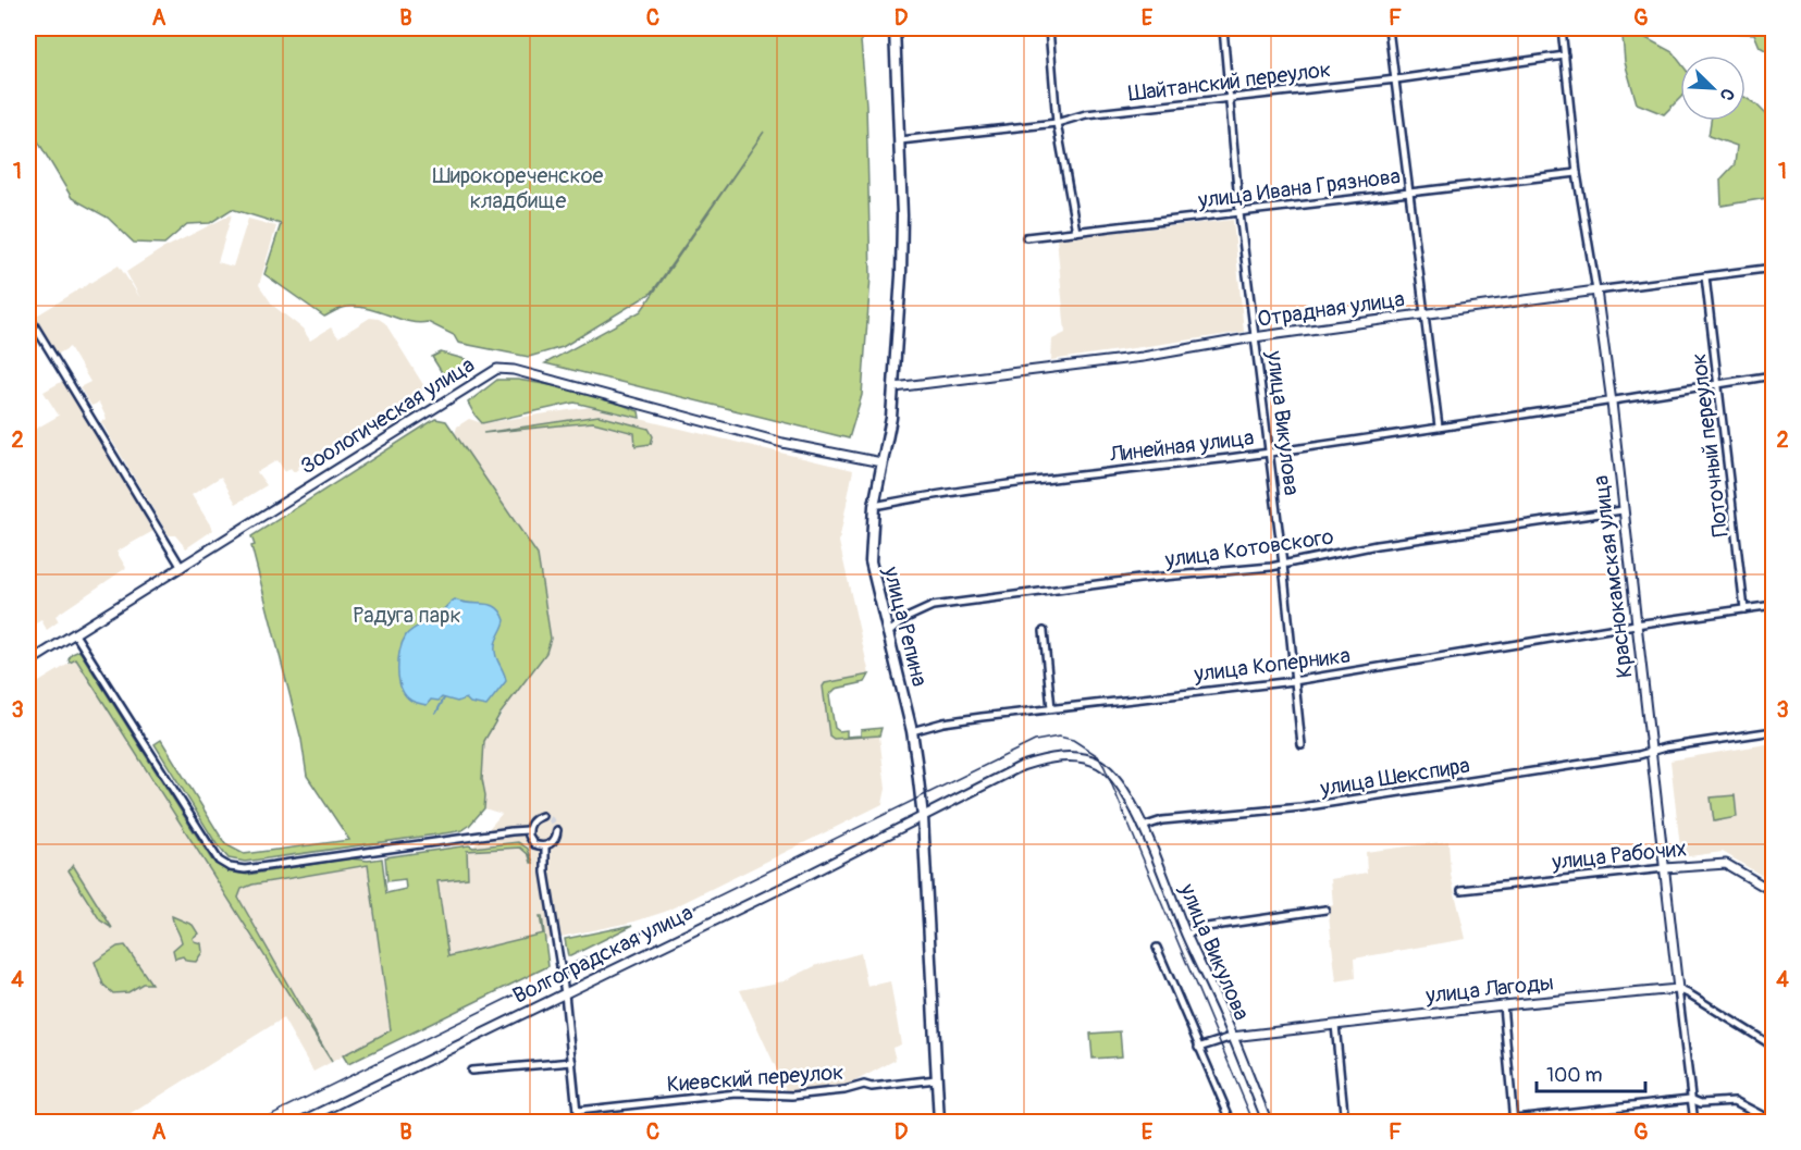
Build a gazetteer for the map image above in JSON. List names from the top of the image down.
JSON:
{
  "streets": {
    "main road": ["улица Репина"],
    "street": [
      "Шайтанский переулок",
      "улица Ивана Грязнова",
      "Отрадная улица",
      "Зоологическая улица",
      "улица Викулова",
      "Поточный переулок",
      "Линейная улица",
      "улица Котовского",
      "Краснокамская улица",
      "улица Коперника",
      "улица Шекспира",
      "улица Рабочих",
      "Волгоградская улица",
      "улица Лагоды",
      "Киевский переулок"
    ]
  },
  "crossings": [
    ["Шайтанский переулок", "улица Викулова"],
    ["Шайтанский переулок", "Краснокамская улица"],
    ["Шайтанский переулок", "улица Репина"],
    ["улица Ивана Грязнова", "улица Викулова"],
    ["улица Ивана Грязнова", "Краснокамская улица"],
    ["Отрадная улица", "улица Викулова"],
    ["Отрадная улица", "Поточный переулок"],
    ["Отрадная улица", "Краснокамская улица"],
    ["Отрадная улица", "улица Репина"],
    ["Зоологическая улица", "улица Репина"],
    ["улица Викулова", "Линейная улица"],
    ["улица Викулова", "улица Котовского"],
    ["улица Викулова", "улица Репина"],
    ["улица Викулова", "улица Коперника"],
    ["улица Викулова", "улица Шекспира"],
    ["улица Викулова", "Волгоградская улица"],
    ["улица Викулова", "улица Лагоды"],
    ["Поточный переулок", "Линейная улица"],
    ["Поточный переулок", "улица Коперника"],
    ["Линейная улица", "Краснокамская улица"],
    ["Линейная улица", "улица Репина"],
    ["улица Котовского", "Краснокамская улица"],
    ["улица Котовского", "улица Репина"],
    ["Краснокамская улица", "улица Коперника"],
    ["Краснокамская улица", "улица Шекспира"],
    ["Краснокамская улица", "улица Рабочих"],
    ["Краснокамская улица", "улица Лагоды"],
    ["улица Репина", "улица Коперника"],
    ["улица Репина", "Волгоградская улица"],
    ["улица Репина", "Киевский переулок"]
  ],
  "parks": ["Широкореченское кладбище", "Радуга парк"],
  "scale_bar": "100 m",
  "north": "bottom right",
  "grid": {
    "columns": [
      "A",
      "B",
      "C",
      "D",
      "E",
      "F",
      "G"
    ],
    "rows": [
      "1",
      "2",
      "3",
      "4"
    ]
  }
}
